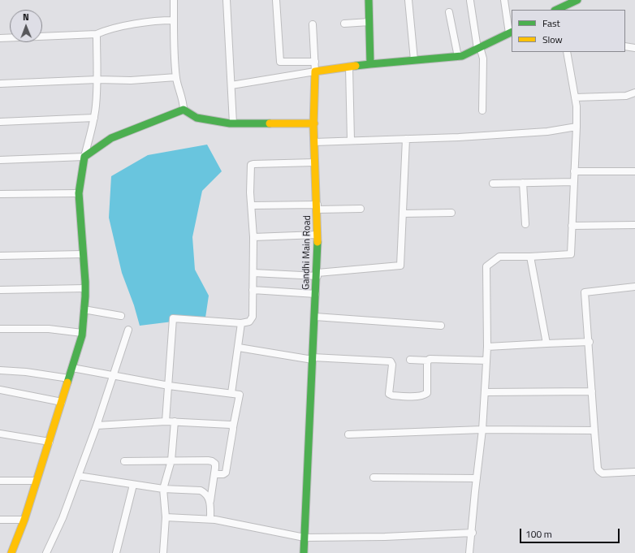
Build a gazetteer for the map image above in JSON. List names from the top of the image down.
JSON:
{
  "streets": {
    "street": ["Gandhi Main Road"]
  },
  "legend": ["Fast", "Slow"],
  "scale_bar": "100 m",
  "north": "top"
}
